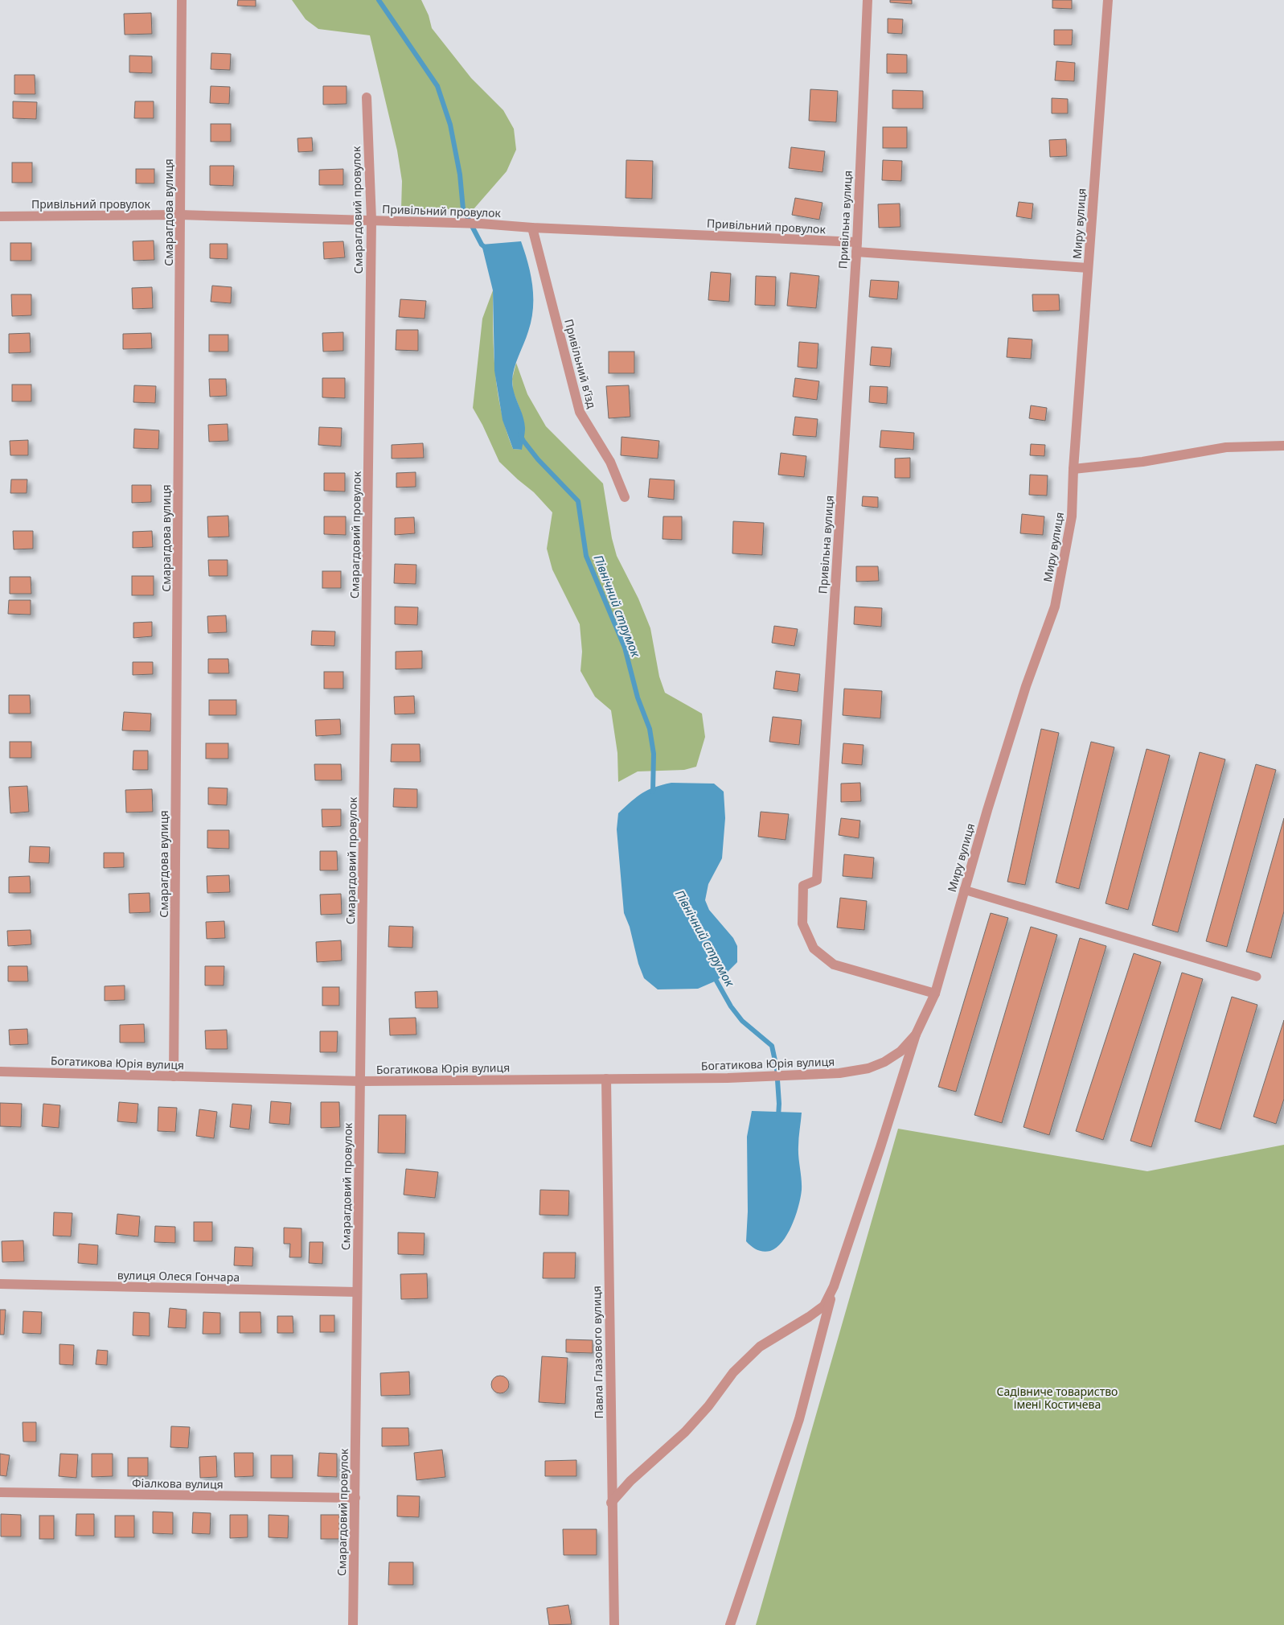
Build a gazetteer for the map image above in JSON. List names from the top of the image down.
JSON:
{
  "streets": {
    "street": [
      "Привільний провулок",
      "Смарагдовий провулок",
      "Смарагдова вулиця",
      "Привільна вулиця",
      "Миру вулиця",
      "Привільний в’їзд",
      "Богатикова Юрія вулиця",
      "вулиця Олеся Гончара",
      "Павла Глазового вулиця",
      "Фіалкова вулиця"
    ]
  },
  "crossings": [
    ["Привільний провулок", "Смарагдовий провулок"],
    ["Привільний провулок", "Смарагдова вулиця"],
    ["Привільний провулок", "Привільна вулиця"],
    ["Привільний провулок", "Миру вулиця"],
    ["Привільний провулок", "Привільний в’їзд"],
    ["Смарагдовий провулок", "Богатикова Юрія вулиця"],
    ["Смарагдовий провулок", "вулиця Олеся Гончара"],
    ["Смарагдовий провулок", "Фіалкова вулиця"],
    ["Смарагдова вулиця", "Богатикова Юрія вулиця"],
    ["Привільна вулиця", "Миру вулиця"],
    ["Миру вулиця", "Богатикова Юрія вулиця"],
    ["Богатикова Юрія вулиця", "Павла Глазового вулиця"]
  ],
  "water": ["Північний струмок"],
  "parks": ["Садівниче товариство імені Костичева"]
}
